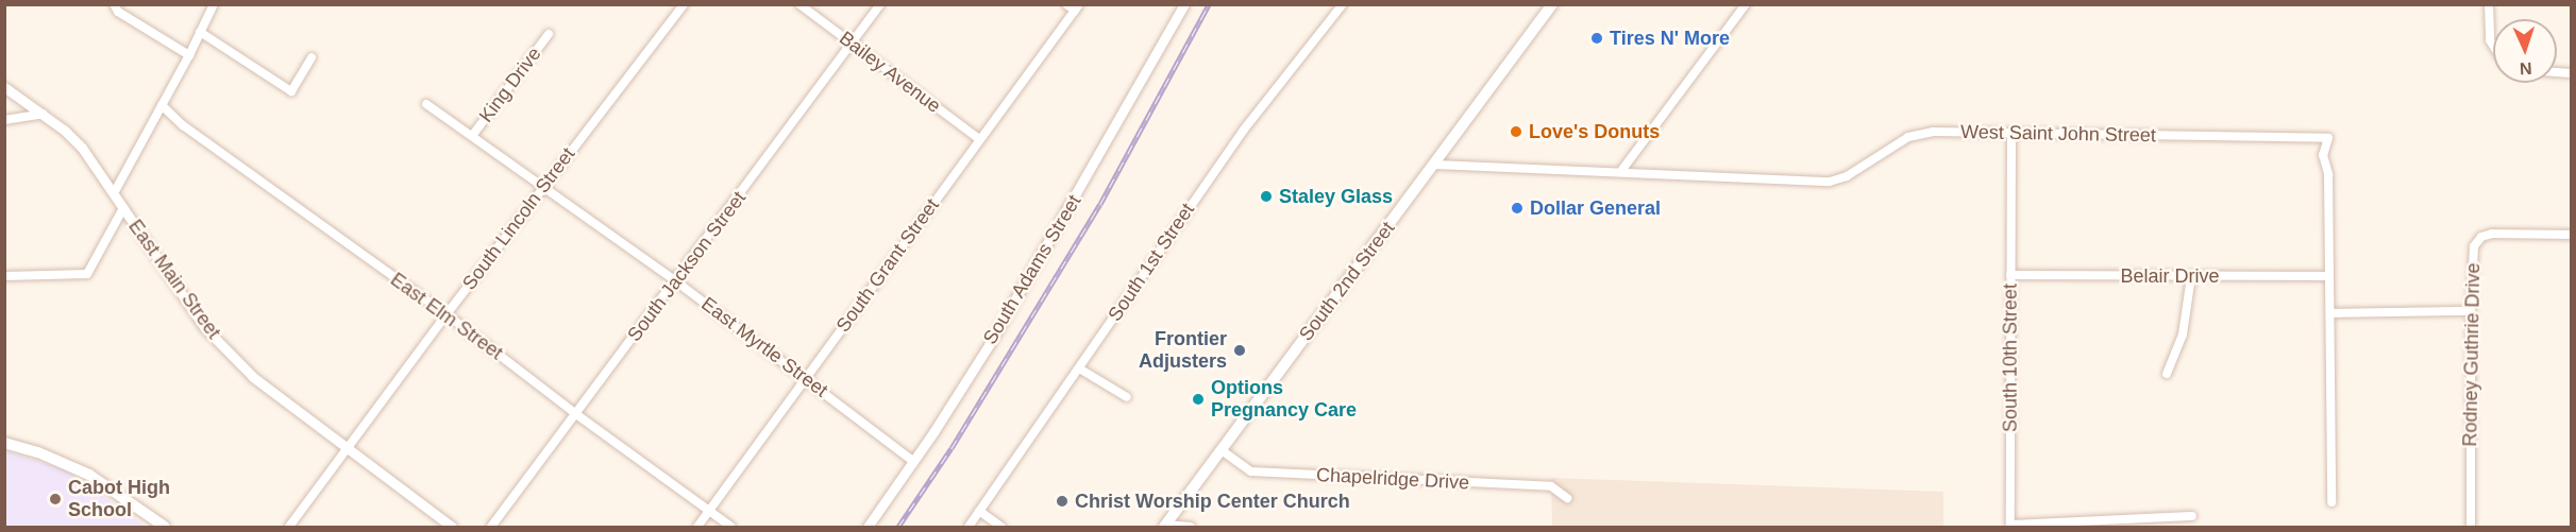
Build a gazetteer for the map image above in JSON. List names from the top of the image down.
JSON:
{
  "streets": {
    "main road": ["South 2nd Street"],
    "street": [
      "Bailey Avenue",
      "King Drive",
      "West Saint John Street",
      "South Lincoln Street",
      "South 1st Street",
      "South Grant Street",
      "South Jackson Street",
      "South Adams Street",
      "Belair Drive",
      "East Main Street",
      "East Elm Street",
      "East Myrtle Street",
      "Rodney Guthrie Drive",
      "South 10th Street",
      "Chapelridge Drive"
    ]
  },
  "crossings": [
    ["Bailey Avenue", "South Grant Street"],
    ["Bailey Avenue", "South Jackson Street"],
    ["King Drive", "East Myrtle Street"],
    ["West Saint John Street", "Belair Drive"],
    ["West Saint John Street", "South 2nd Street"],
    ["West Saint John Street", "South 10th Street"],
    ["South Lincoln Street", "East Main Street"],
    ["South Lincoln Street", "East Elm Street"],
    ["South Lincoln Street", "East Myrtle Street"],
    ["South Grant Street", "East Elm Street"],
    ["South Grant Street", "East Myrtle Street"],
    ["South Jackson Street", "East Elm Street"],
    ["South Jackson Street", "East Myrtle Street"],
    ["South Adams Street", "East Myrtle Street"],
    ["Belair Drive", "South 10th Street"],
    ["South 2nd Street", "Chapelridge Drive"]
  ],
  "places": [
    "Tires N' More",
    "Love's Donuts",
    "Staley Glass",
    "Dollar General",
    "Frontier Adjusters",
    "Options Pregnancy Care",
    "Cabot High School",
    "Christ Worship Center Church"
  ],
  "north": "bottom"
}
